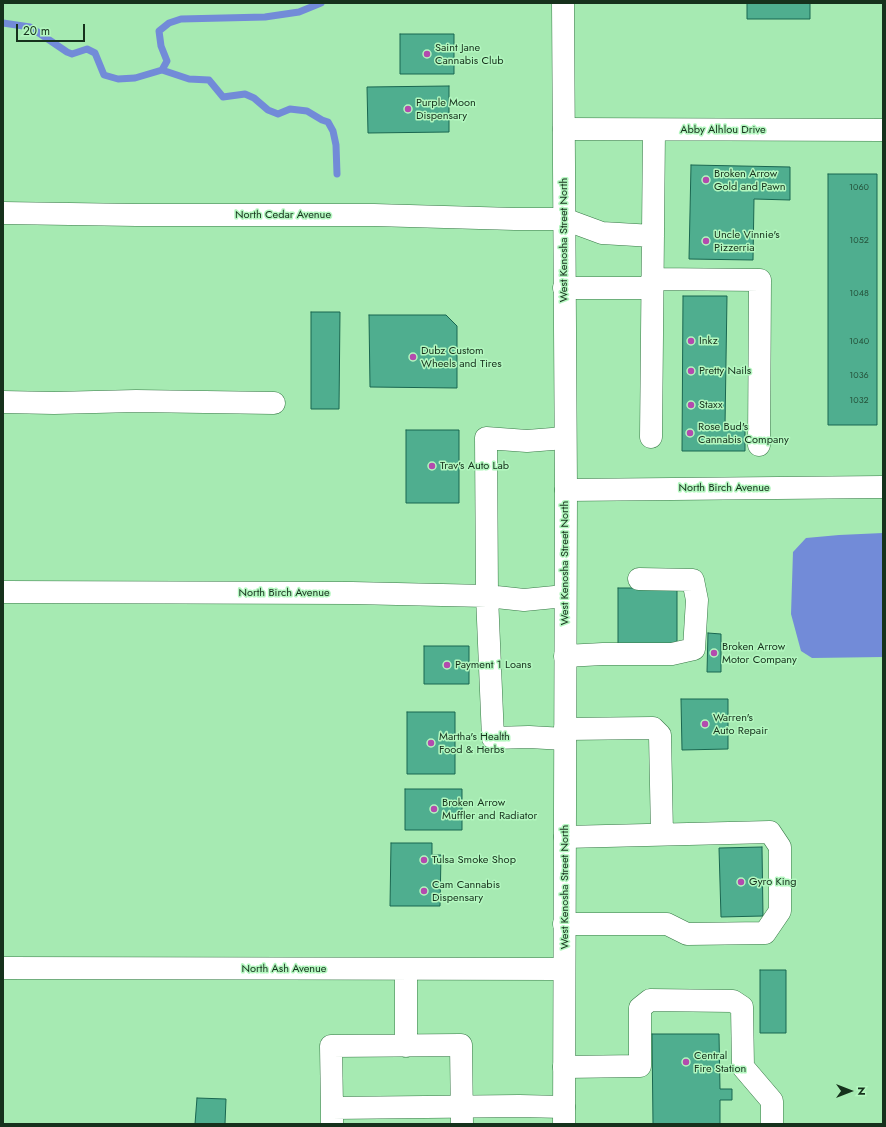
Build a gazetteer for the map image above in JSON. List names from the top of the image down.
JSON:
{
  "streets": {
    "street": [
      "Abby Alhlou Drive",
      "North Cedar Avenue",
      "West Kenosha Street North",
      "North Birch Avenue",
      "North Ash Avenue"
    ]
  },
  "crossings": [
    ["Abby Alhlou Drive", "West Kenosha Street North"],
    ["North Cedar Avenue", "West Kenosha Street North"],
    ["West Kenosha Street North", "North Birch Avenue"],
    ["West Kenosha Street North", "North Ash Avenue"]
  ],
  "places": [
    "Saint Jane Cannabis Club",
    "Purple Moon Dispensary",
    "Broken Arrow Gold and Pawn",
    "Uncle Vinnie's Pizzerria",
    "Inkz",
    "Dubz Custom Wheels and Tires",
    "Pretty Nails",
    "Staxx",
    "Rose Bud's Cannabis Company",
    "Trav's Auto Lab",
    "Broken Arrow Motor Company",
    "Payment 1 Loans",
    "Warren's Auto Repair",
    "Martha's Health Food & Herbs",
    "Broken Arrow Muffler and Radiator",
    "Tulsa Smoke Shop",
    "Gyro King",
    "Cam Cannabis Dispensary",
    "Central Fire Station"
  ],
  "house_numbers": [
    "1060",
    "1052",
    "1048",
    "1040",
    "1036",
    "1032"
  ],
  "scale_bar": "20 m",
  "north": "right"
}
